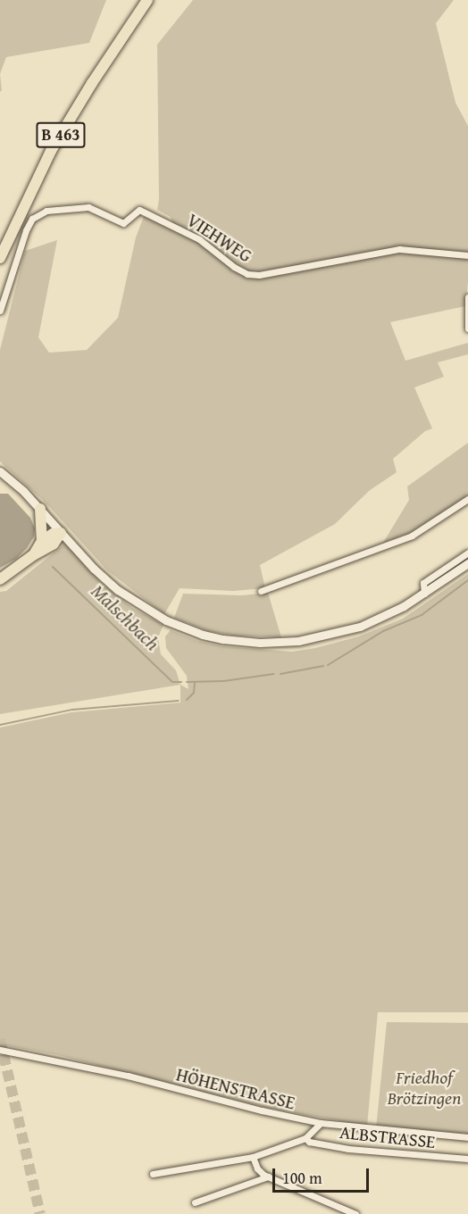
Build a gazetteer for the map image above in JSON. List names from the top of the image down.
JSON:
{
  "streets": {
    "highway": ["B 463"],
    "street": ["VIEHWEG", "HÖHENSTRASSE", "ALBSTRASSE"]
  },
  "water": ["Malschbach"],
  "parks": ["Friedhof Brötzingen"],
  "scale_bar": "100 m"
}
